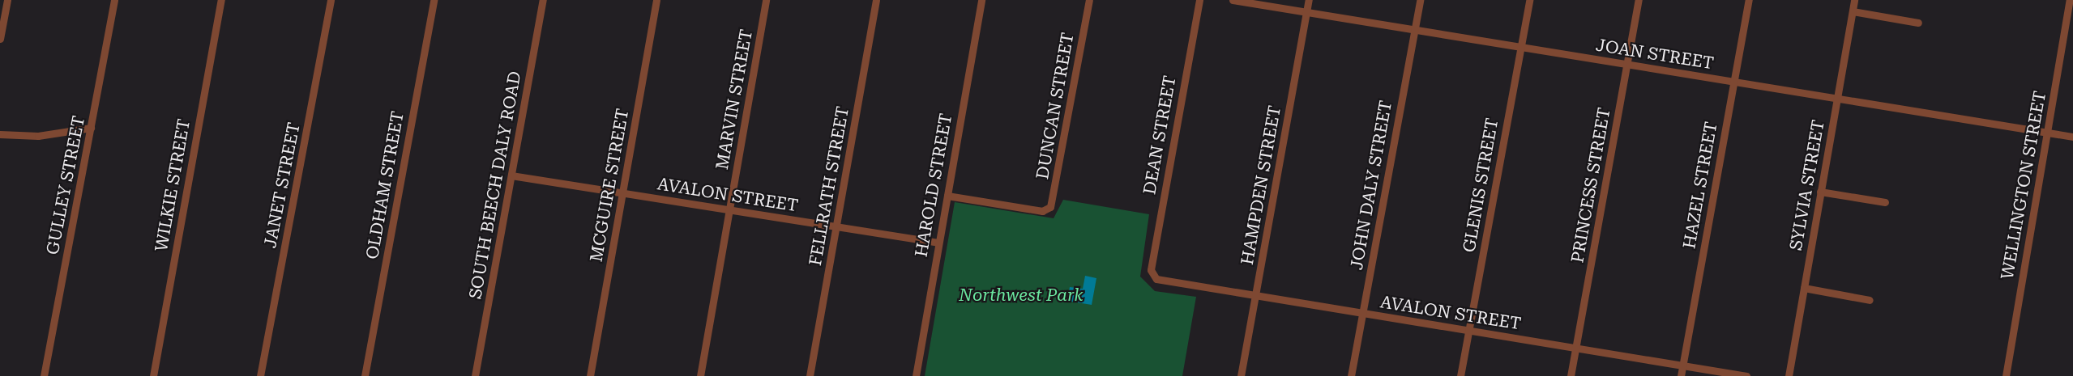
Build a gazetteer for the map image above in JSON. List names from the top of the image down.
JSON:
{
  "streets": {
    "street": [
      "JOAN STREET",
      "MARVIN STREET",
      "DUNCAN STREET",
      "DEAN STREET",
      "GULLEY STREET",
      "WILKIE STREET",
      "JANET STREET",
      "OLDHAM STREET",
      "SOUTH BEECH DALY ROAD",
      "MCGUIRE STREET",
      "HAROLD STREET",
      "HAMPDEN STREET",
      "JOHN DALY STREET",
      "GLENIS STREET",
      "PRINCESS STREET",
      "HAZEL STREET",
      "SYLVIA STREET",
      "WELLINGTON STREET",
      "FELLRATH STREET",
      "AVALON STREET"
    ]
  },
  "crossings": [
    ["JOAN STREET", "HAMPDEN STREET"],
    ["JOAN STREET", "JOHN DALY STREET"],
    ["JOAN STREET", "GLENIS STREET"],
    ["JOAN STREET", "PRINCESS STREET"],
    ["JOAN STREET", "HAZEL STREET"],
    ["JOAN STREET", "SYLVIA STREET"],
    ["JOAN STREET", "WELLINGTON STREET"],
    ["MARVIN STREET", "AVALON STREET"],
    ["DUNCAN STREET", "HAROLD STREET"],
    ["DEAN STREET", "AVALON STREET"],
    ["SOUTH BEECH DALY ROAD", "AVALON STREET"],
    ["MCGUIRE STREET", "AVALON STREET"],
    ["HAROLD STREET", "AVALON STREET"],
    ["HAMPDEN STREET", "AVALON STREET"],
    ["JOHN DALY STREET", "AVALON STREET"],
    ["GLENIS STREET", "AVALON STREET"],
    ["PRINCESS STREET", "AVALON STREET"],
    ["HAZEL STREET", "AVALON STREET"],
    ["FELLRATH STREET", "AVALON STREET"]
  ],
  "parks": ["Northwest Park"]
}
